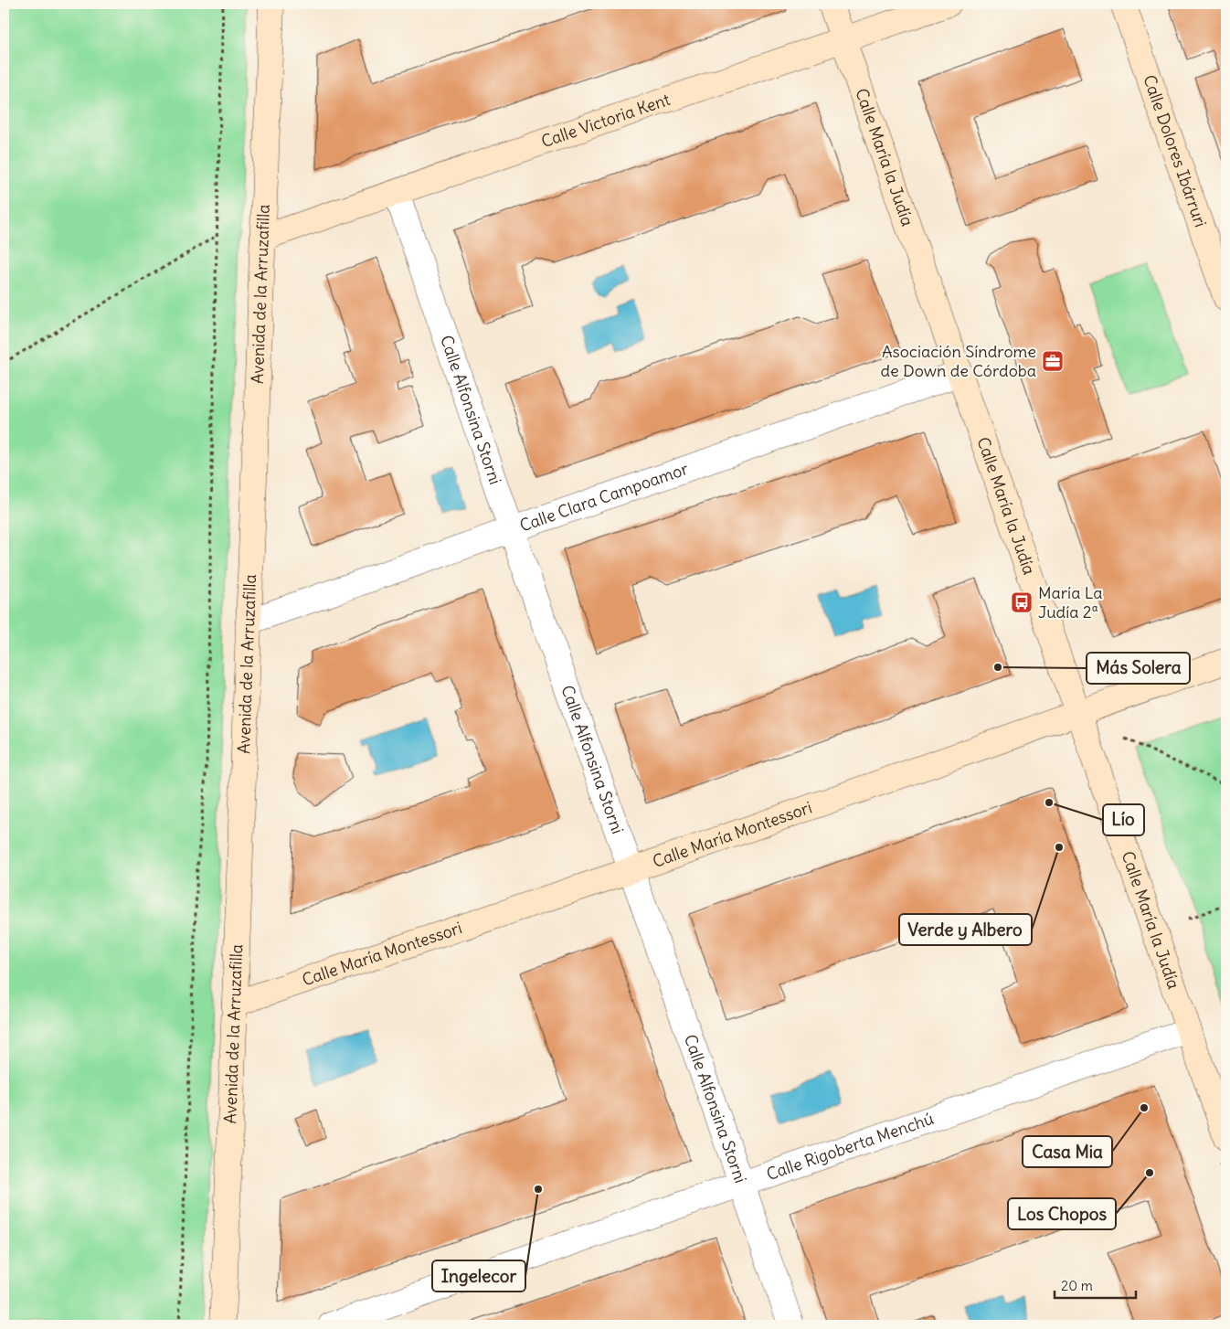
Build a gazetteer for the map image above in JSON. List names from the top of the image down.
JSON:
{
  "streets": {
    "main road": [
      "Calle Victoria Kent",
      "Calle Dolores Ibárruri",
      "Calle María la Judía",
      "Avenida de la Arruzafilla",
      "Calle María Montessori"
    ],
    "street": ["Calle Alfonsina Storni", "Calle Clara Campoamor", "Calle Rigoberta Menchú"]
  },
  "crossings": [
    ["Calle Victoria Kent", "Calle María la Judía"],
    ["Calle Victoria Kent", "Avenida de la Arruzafilla"],
    ["Calle Victoria Kent", "Calle Alfonsina Storni"],
    ["Calle María la Judía", "Calle Clara Campoamor"],
    ["Calle María la Judía", "Calle María Montessori"],
    ["Calle María la Judía", "Calle Rigoberta Menchú"],
    ["Avenida de la Arruzafilla", "Calle Clara Campoamor"],
    ["Avenida de la Arruzafilla", "Calle María Montessori"],
    ["Calle Alfonsina Storni", "Calle Clara Campoamor"],
    ["Calle Alfonsina Storni", "Calle María Montessori"],
    ["Calle Alfonsina Storni", "Calle Rigoberta Menchú"]
  ],
  "places": {
    "office": ["Asociación Síndrome de Down de Córdoba"],
    "bus stop": ["María La Judía 2ª"],
    "other": [
      "Más Solera",
      "Lío",
      "Verde y Albero",
      "Casa Mia",
      "Los Chopos",
      "Ingelecor"
    ]
  },
  "scale_bar": "20 m"
}
